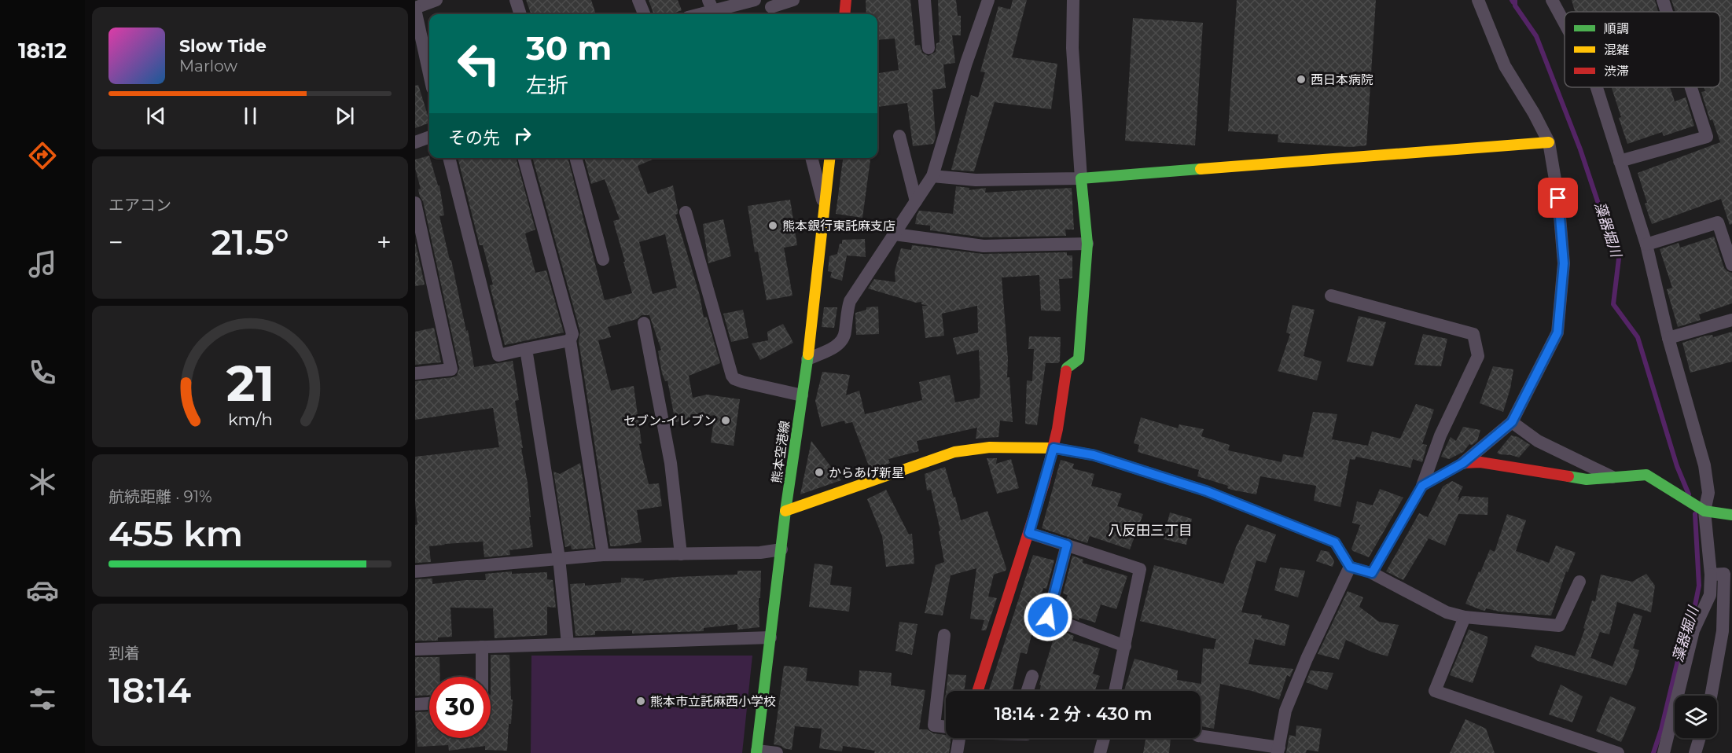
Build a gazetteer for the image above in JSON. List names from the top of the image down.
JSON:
{
  "streets": {
    "street": ["熊本空港線"]
  },
  "districts": ["八反田三丁目"],
  "water": ["藻器堀川"],
  "places": [
    "西日本病院",
    "熊本銀行東託麻支店",
    "セブン-イレブン",
    "からあげ新星",
    "熊本市立託麻西小学校"
  ],
  "legend": ["順調", "混雑", "渋滞"],
  "page": {
    "tabs": "18:12",
    "turn": ["30 m", "左折"],
    "song": ["Slow Tide", "Marlow"],
    "then": "その先",
    "tile": [
      "エアコン",
      ["航続距離 · 91%", "455 km"],
      ["到着", "18:14"]
    ],
    "heat": ["−", "21.5°", "+"],
    "limit": "30",
    "trip": "18:14 · 2 分 · 430 m",
    "gauge": ["21", "km/h"]
  }
}
